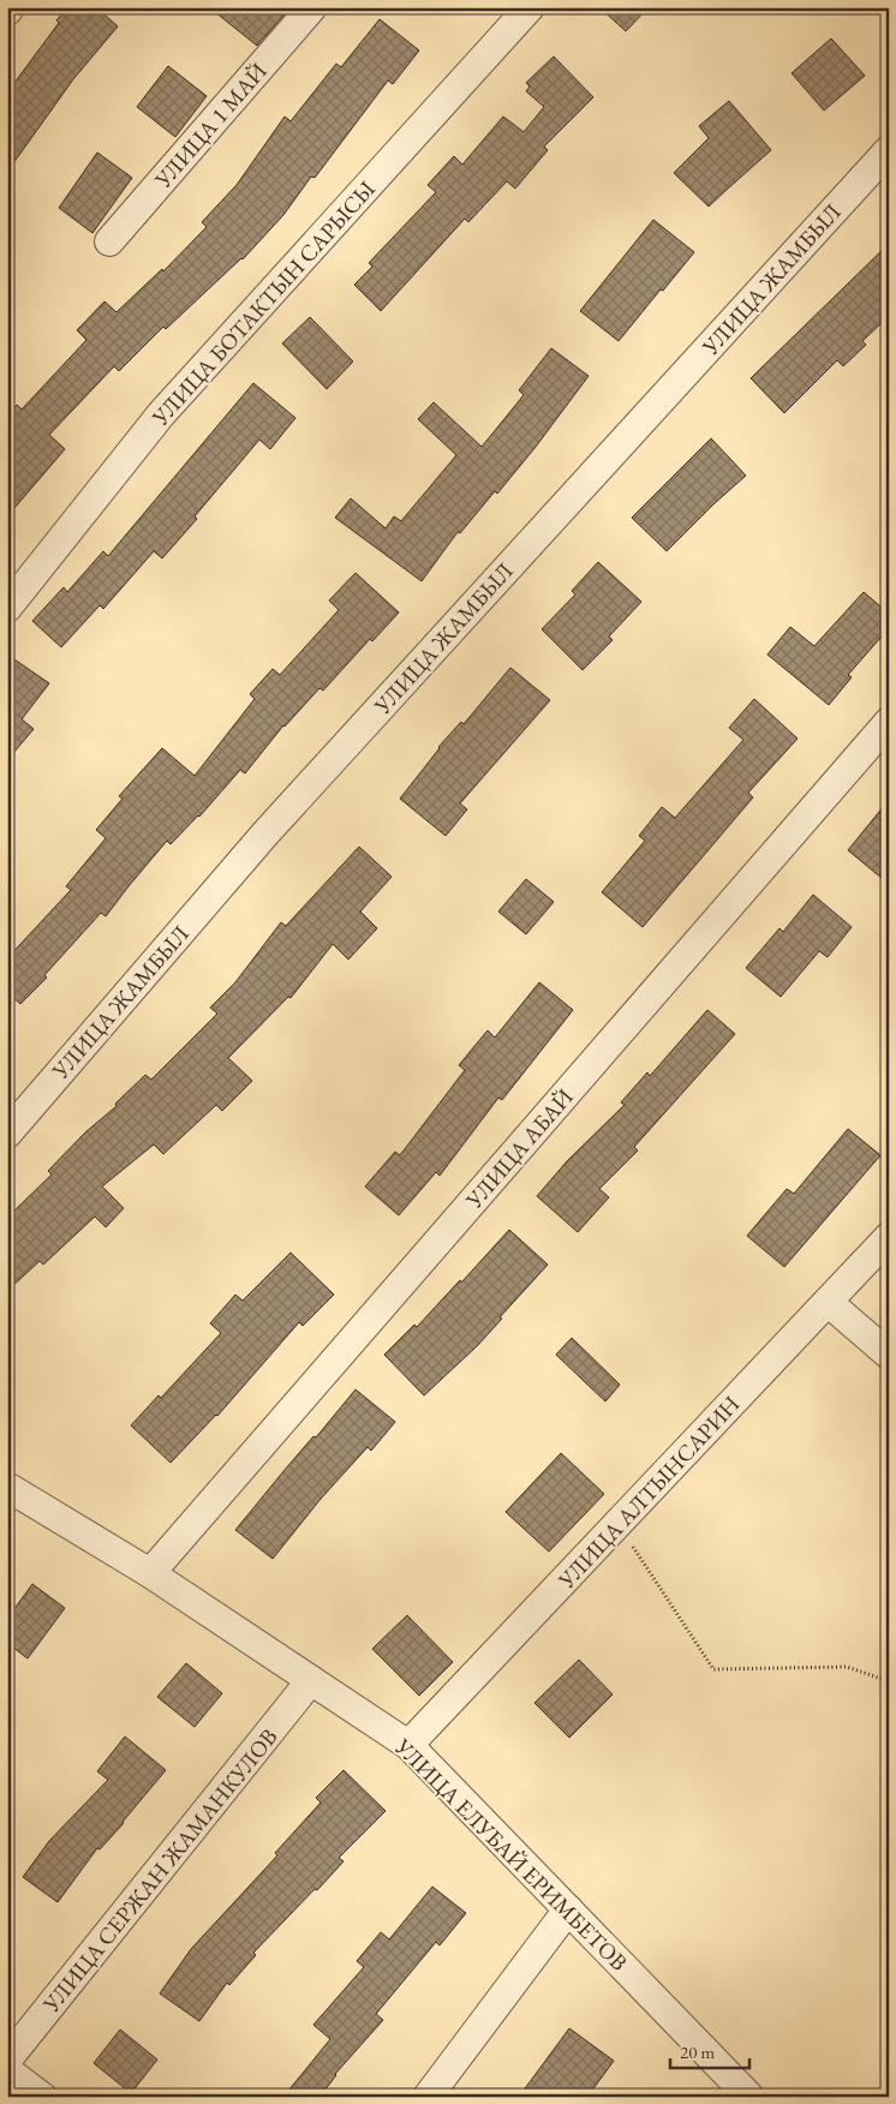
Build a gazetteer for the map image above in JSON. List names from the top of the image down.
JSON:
{
  "streets": {
    "street": [
      "УЛИЦА 1 МАЙ",
      "УЛИЦА ЖАМБЫЛ",
      "УЛИЦА БОТАКТЫН САРЫСЫ",
      "УЛИЦА АБАЙ",
      "УЛИЦА АЛТЫНСАРИН",
      "УЛИЦА ЕЛУБАЙ ЕРИМБЕТОВ",
      "УЛИЦА СЕРЖАН ЖАМАНКУЛОВ"
    ]
  },
  "crossings": [
    ["УЛИЦА АБАЙ", "УЛИЦА ЕЛУБАЙ ЕРИМБЕТОВ"],
    ["УЛИЦА АЛТЫНСАРИН", "УЛИЦА ЕЛУБАЙ ЕРИМБЕТОВ"],
    ["УЛИЦА ЕЛУБАЙ ЕРИМБЕТОВ", "УЛИЦА СЕРЖАН ЖАМАНКУЛОВ"]
  ],
  "scale_bar": "20 m"
}
